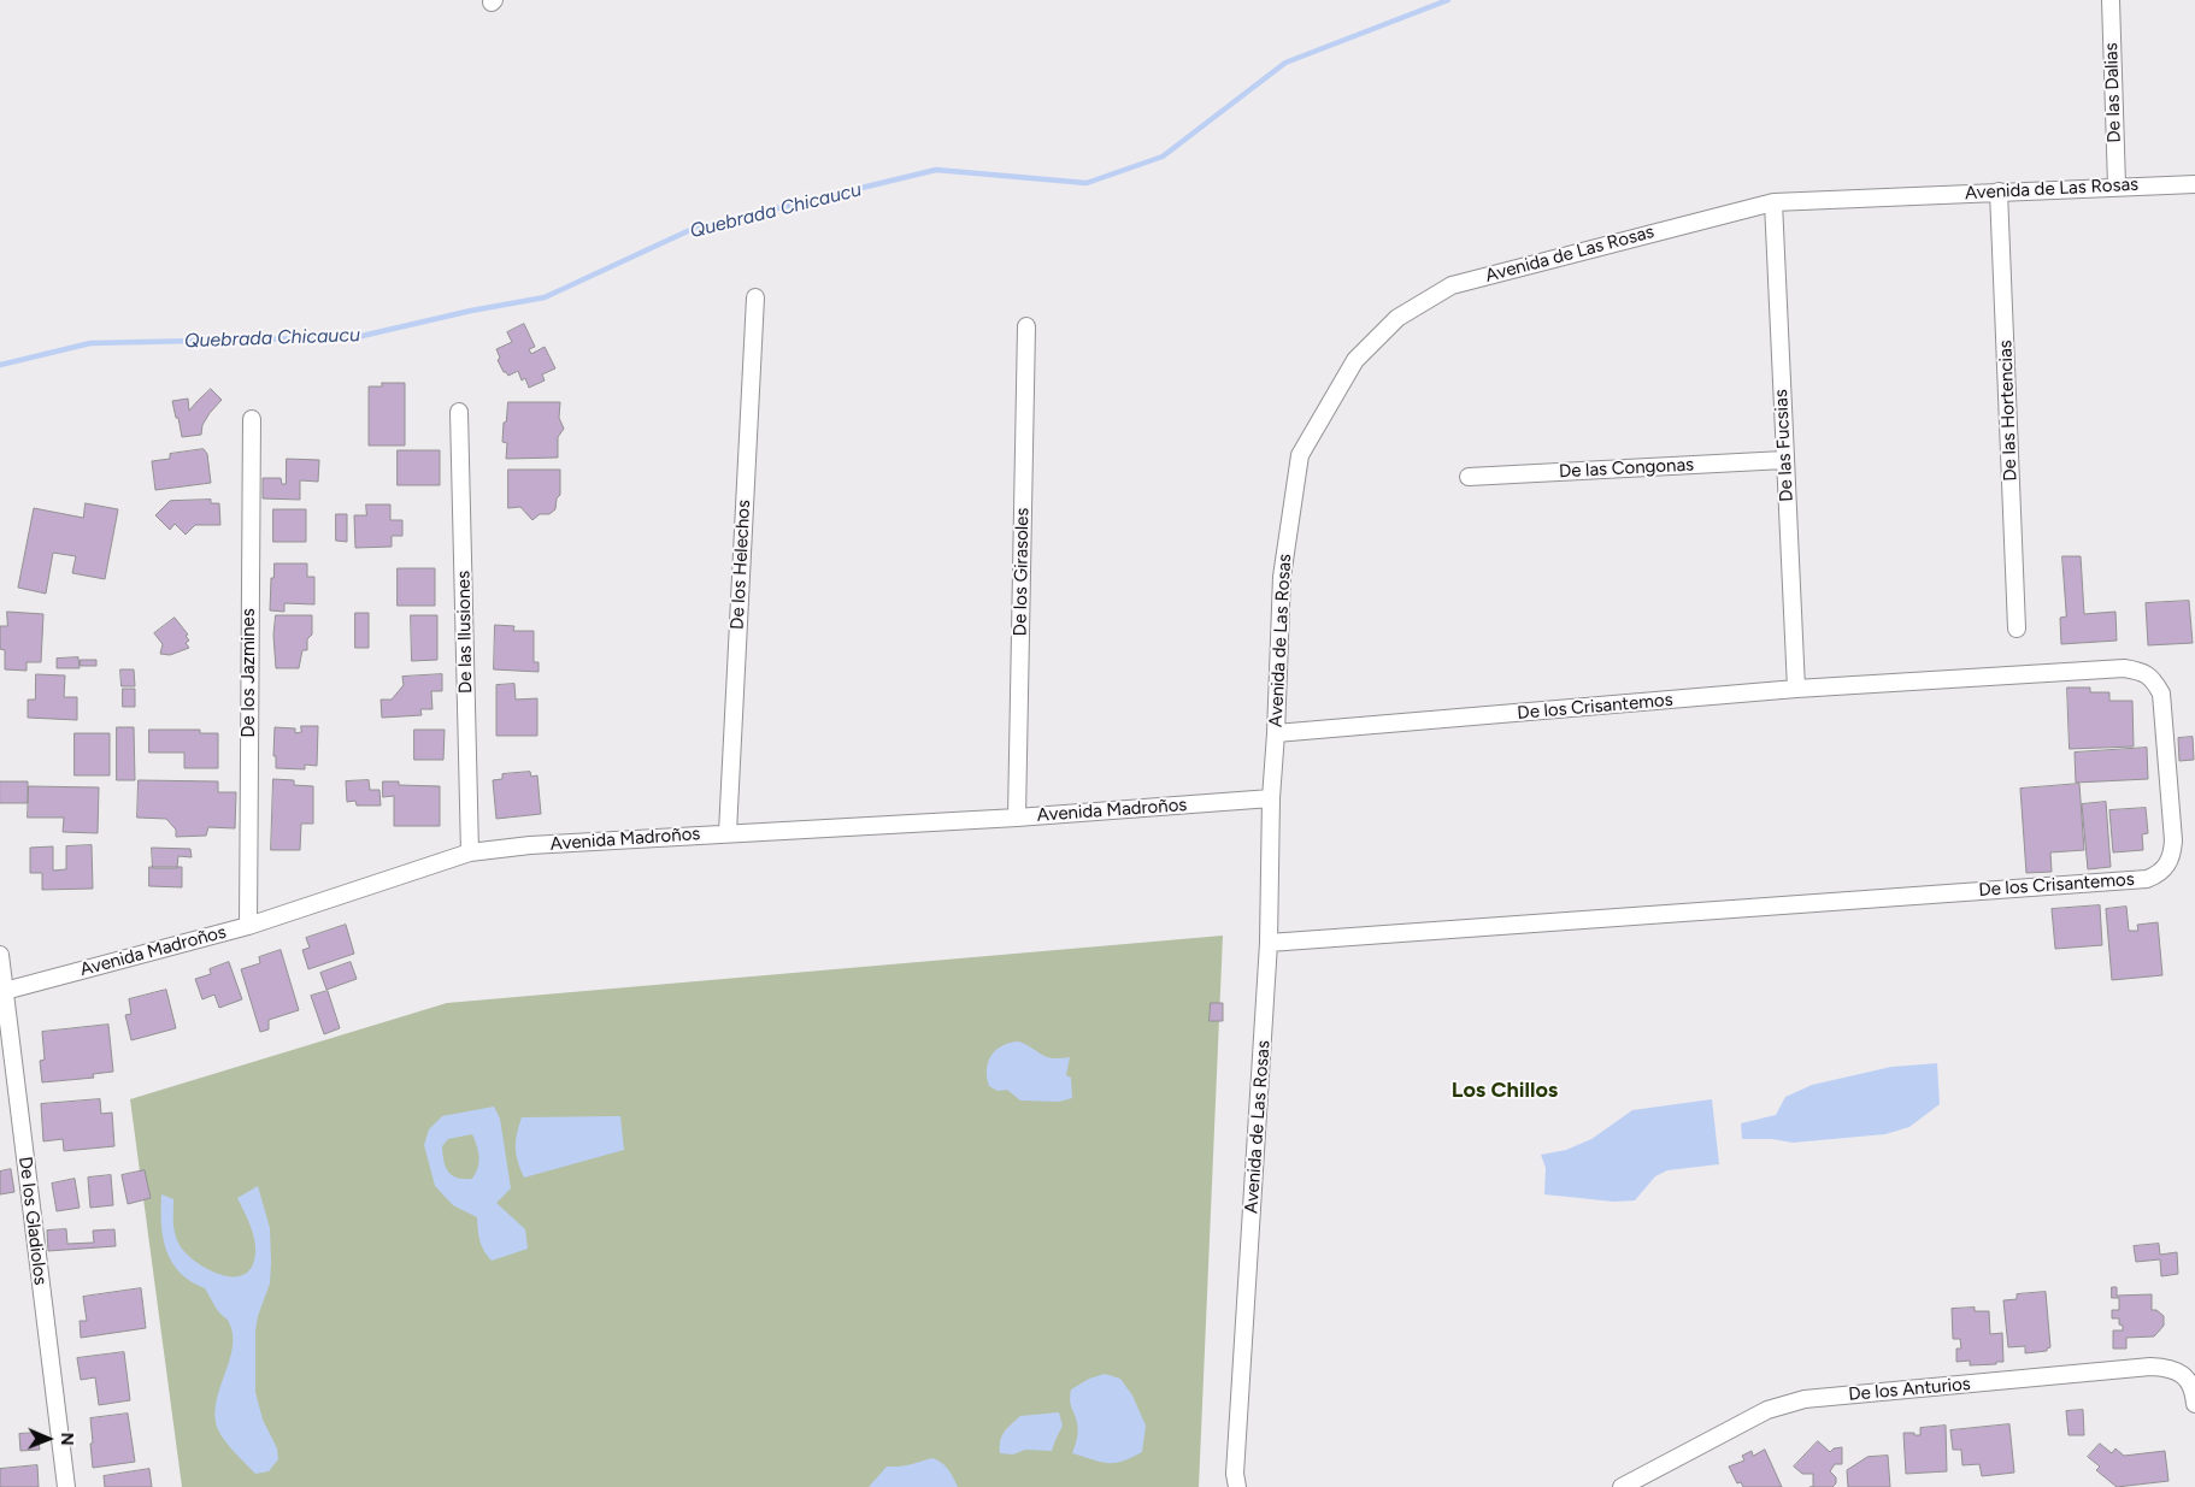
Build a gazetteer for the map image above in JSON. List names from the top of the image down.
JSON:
{
  "streets": {
    "street": [
      "De las Dalias",
      "Avenida de Las Rosas",
      "De las Hortencias",
      "De las Fucsias",
      "De las Congonas",
      "De los Helechos",
      "De los Girasoles",
      "De las Ilusiones",
      "De los Jazmines",
      "De los Crisantemos",
      "Avenida Madroños",
      "De los Gladiolos",
      "De los Anturios"
    ]
  },
  "crossings": [
    ["De las Dalias", "Avenida de Las Rosas"],
    ["Avenida de Las Rosas", "De las Hortencias"],
    ["Avenida de Las Rosas", "De las Fucsias"],
    ["Avenida de Las Rosas", "De los Crisantemos"],
    ["Avenida de Las Rosas", "Avenida Madroños"],
    ["De las Fucsias", "De las Congonas"],
    ["De las Fucsias", "De los Crisantemos"],
    ["De los Helechos", "Avenida Madroños"],
    ["De los Girasoles", "Avenida Madroños"],
    ["De las Ilusiones", "Avenida Madroños"],
    ["De los Jazmines", "Avenida Madroños"],
    ["Avenida Madroños", "De los Gladiolos"]
  ],
  "districts": ["Los Chillos"],
  "water": ["Quebrada Chicaucu"],
  "north": "right"
}
